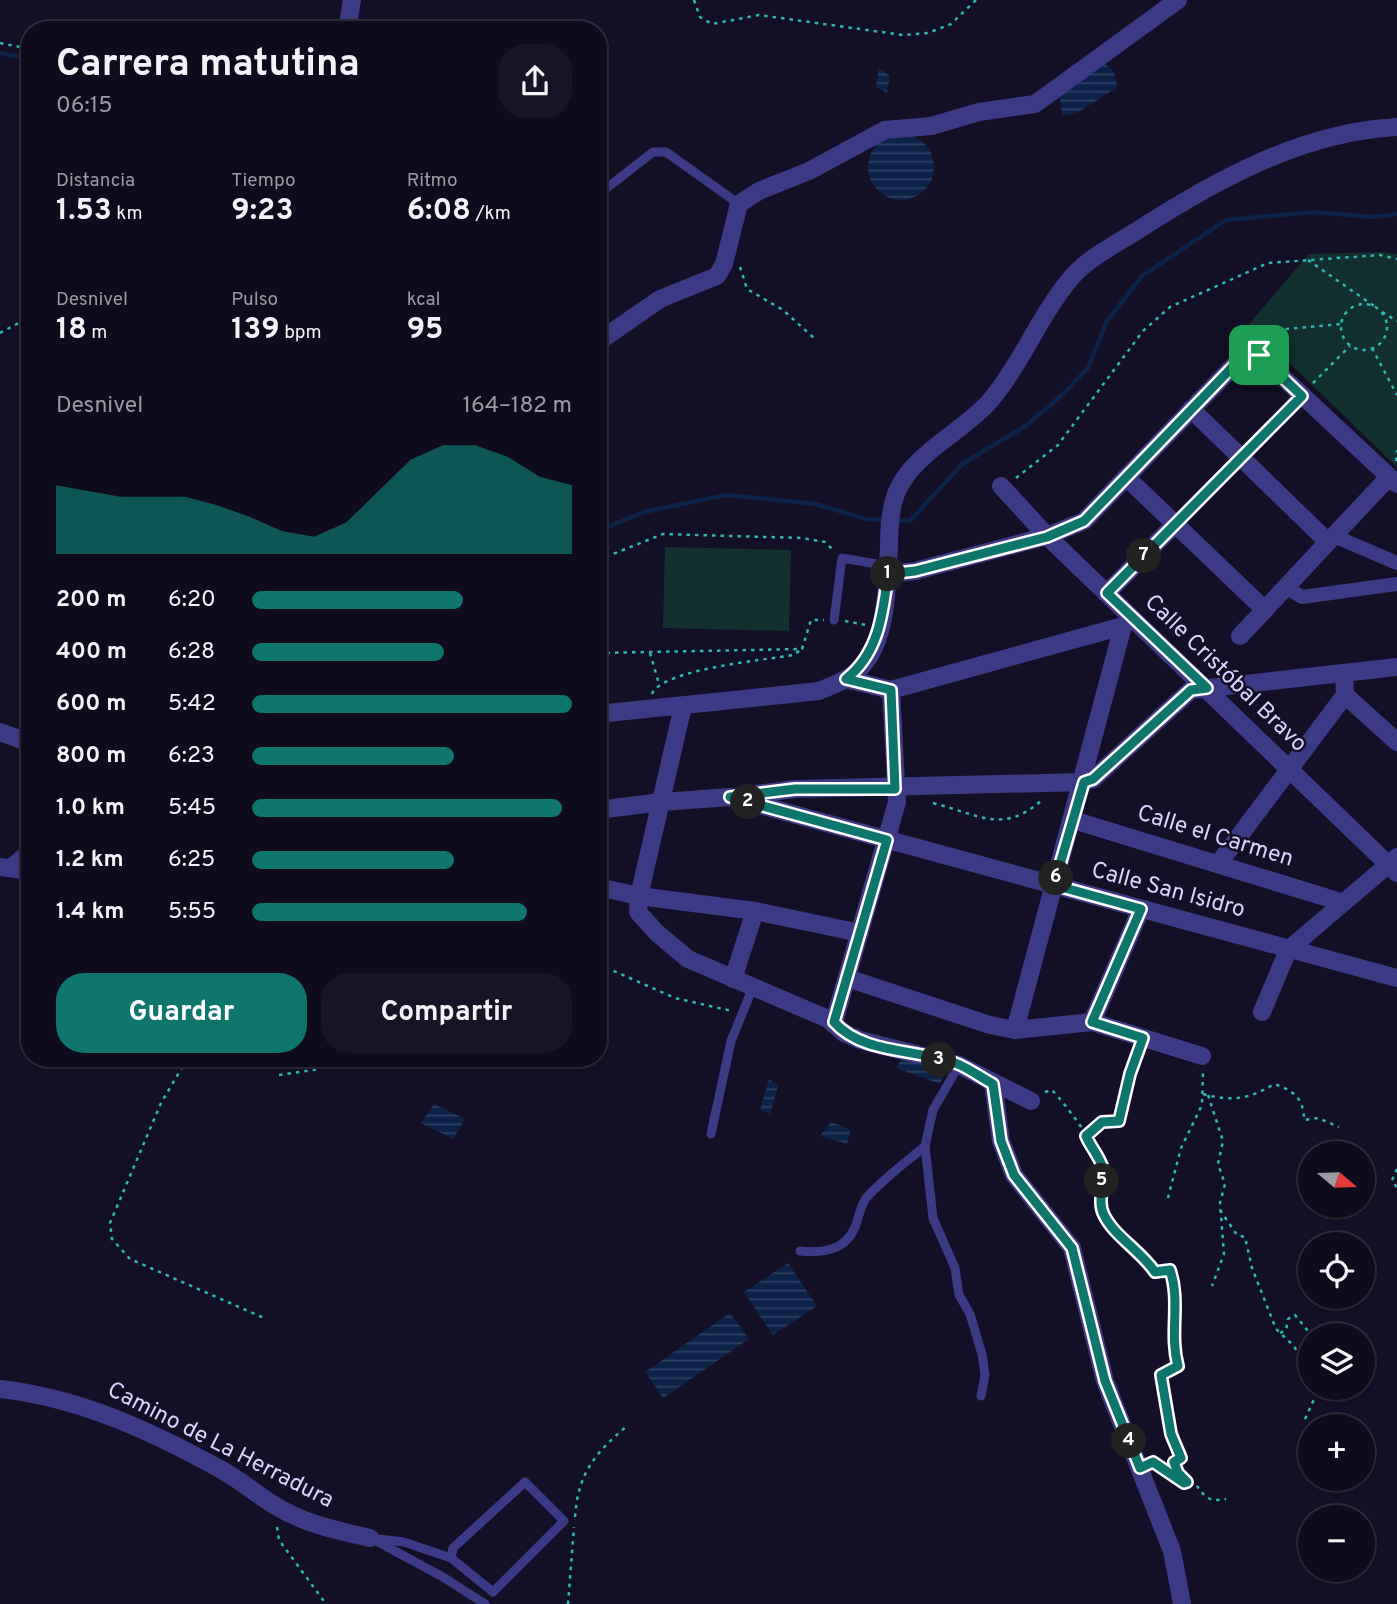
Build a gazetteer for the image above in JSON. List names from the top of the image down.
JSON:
{
  "streets": {
    "street": [
      "Calle Cristóbal Bravo",
      "Calle el Carmen",
      "Calle San Isidro",
      "Camino de La Herradura"
    ]
  },
  "north": "right",
  "page": {
    "heading": ["Carrera matutina", "06:15"],
    "stats": [
      ["Distancia", "1.53 km"],
      ["Tiempo", "9:23"],
      ["Ritmo", "6:08 /km"],
      ["Desnivel", "18 m"],
      ["Pulso", "139 bpm"],
      ["kcal", "95"]
    ],
    "chart": ["Desnivel", "164–182 m"],
    "pins": [
      "7",
      "1",
      "2",
      "6",
      "3",
      "5",
      "4"
    ],
    "list": [
      {
        "name": "200 m",
        "note": "6:20"
      },
      {
        "name": "400 m",
        "note": "6:28"
      },
      {
        "name": "600 m",
        "note": "5:42"
      },
      {
        "name": "800 m",
        "note": "6:23"
      },
      {
        "name": "1.0 km",
        "note": "5:45"
      },
      {
        "name": "1.2 km",
        "note": "6:25"
      },
      {
        "name": "1.4 km",
        "note": "5:55"
      }
    ],
    "buttons": ["Guardar", "Compartir"],
    "map_buttons": ["+", "−"]
  }
}
